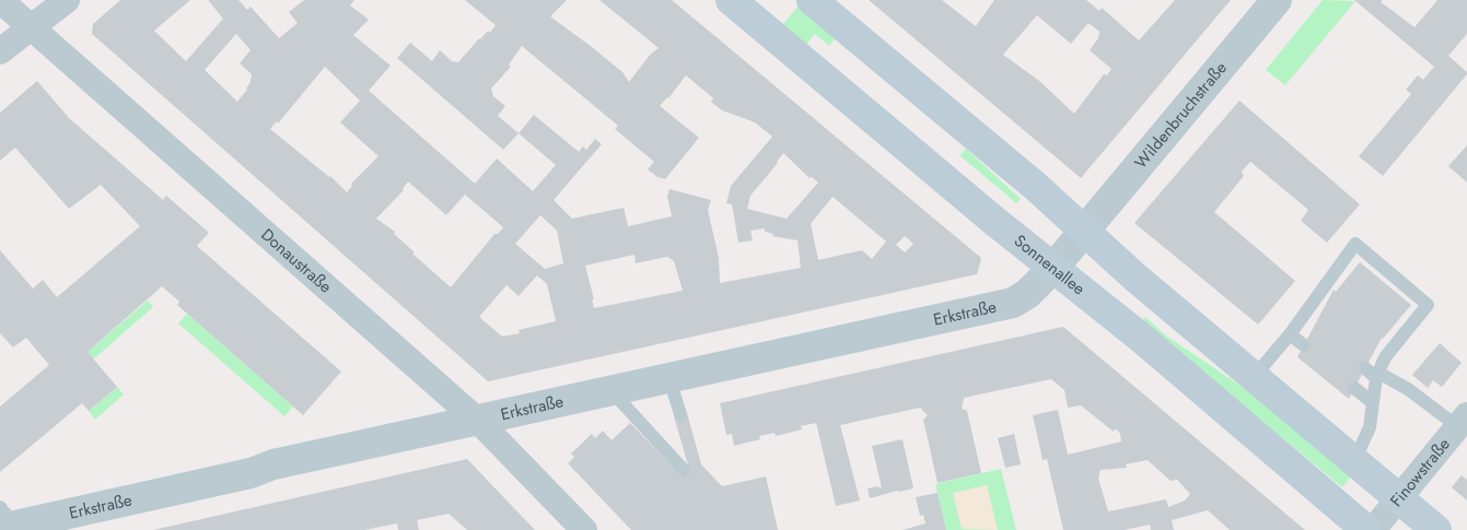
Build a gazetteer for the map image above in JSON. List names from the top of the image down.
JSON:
{
  "streets": {
    "main road": ["Sonnenallee"],
    "street": [
      "Wildenbruchstraße",
      "Donaustraße",
      "Erkstraße",
      "Finowstraße"
    ]
  },
  "crossings": [
    ["Wildenbruchstraße", "Sonnenallee"],
    ["Wildenbruchstraße", "Erkstraße"],
    ["Donaustraße", "Erkstraße"],
    ["Sonnenallee", "Erkstraße"]
  ]
}
